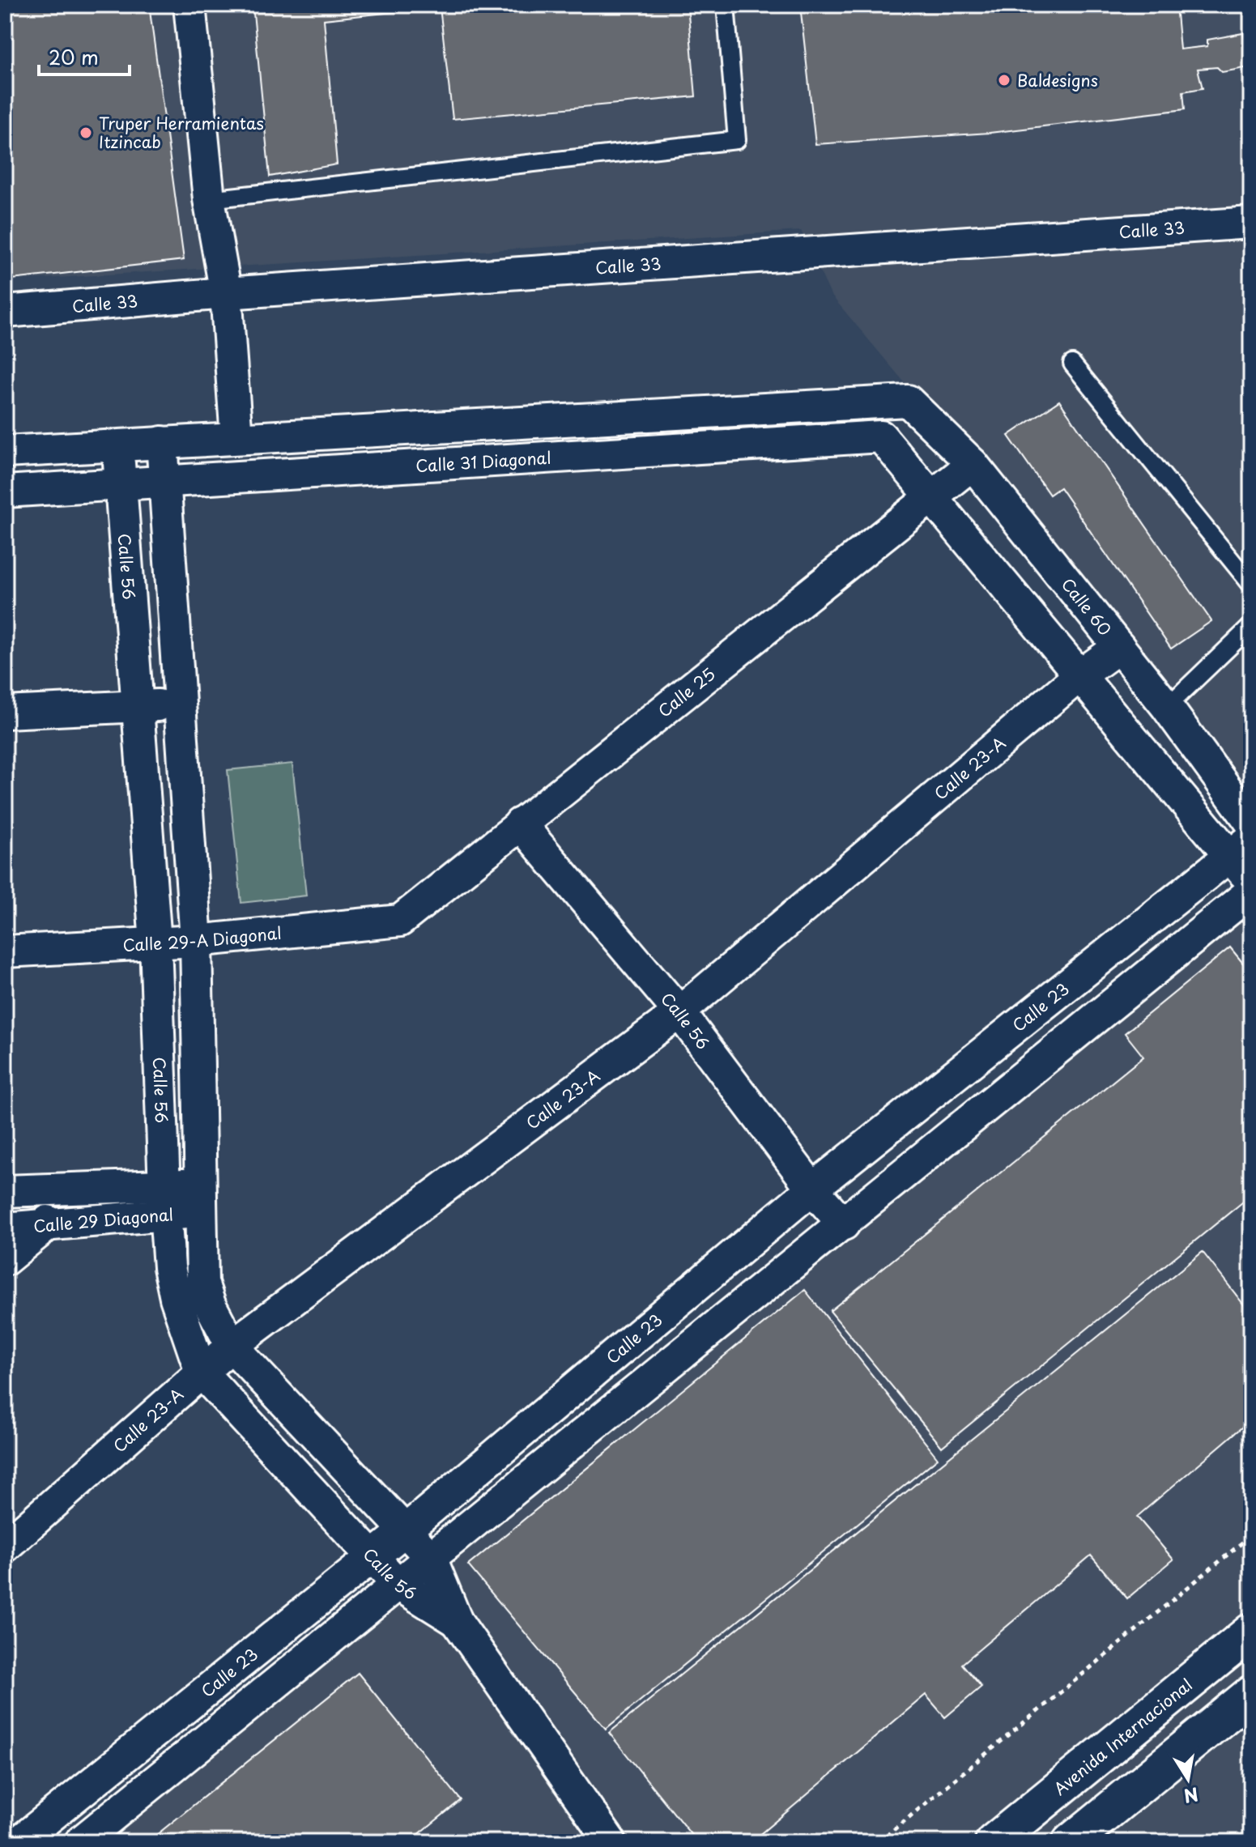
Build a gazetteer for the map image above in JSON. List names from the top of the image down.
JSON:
{
  "streets": {
    "main road": ["Avenida Internacional"],
    "street": [
      "Calle 33",
      "Calle 31 Diagonal",
      "Calle 56",
      "Calle 60",
      "Calle 25",
      "Calle 23-A",
      "Calle 29-A Diagonal",
      "Calle 23",
      "Calle 29 Diagonal"
    ]
  },
  "crossings": [
    ["Calle 31 Diagonal", "Calle 56"],
    ["Calle 31 Diagonal", "Calle 25"],
    ["Calle 56", "Calle 25"],
    ["Calle 56", "Calle 23-A"],
    ["Calle 56", "Calle 29-A Diagonal"],
    ["Calle 56", "Calle 23"],
    ["Calle 56", "Calle 29 Diagonal"],
    ["Calle 60", "Calle 25"],
    ["Calle 60", "Calle 23-A"],
    ["Calle 25", "Calle 29-A Diagonal"]
  ],
  "places": ["Baldesigns", "Truper Herramientas Itzincab"],
  "scale_bar": "20 m",
  "north": "bottom"
}
